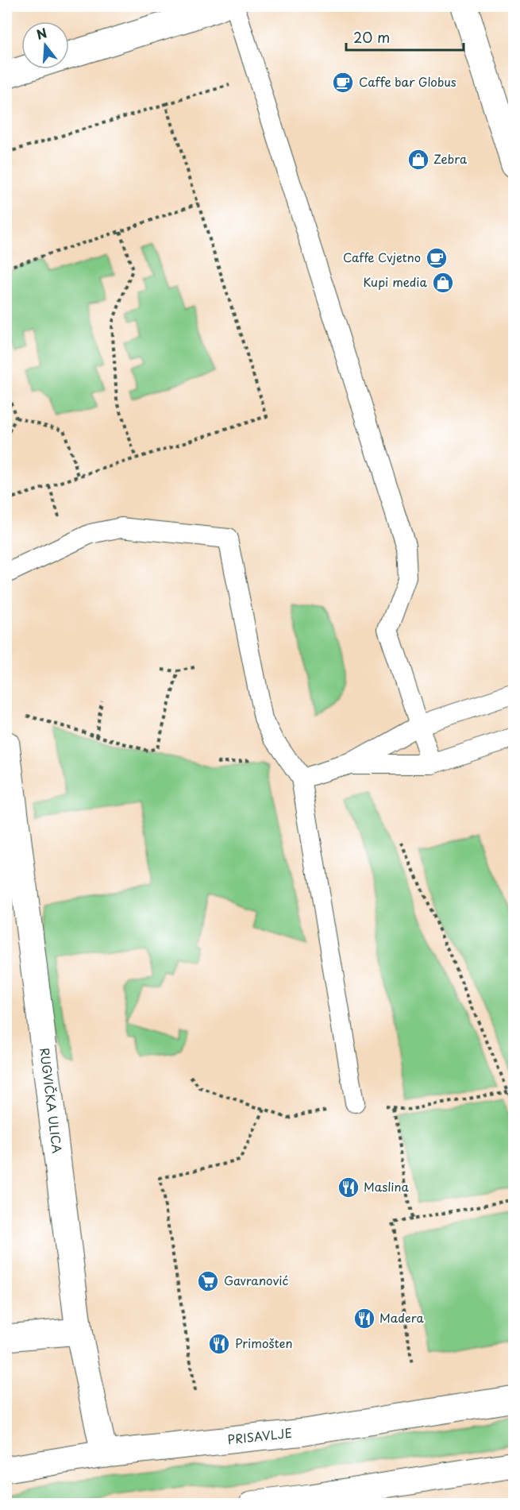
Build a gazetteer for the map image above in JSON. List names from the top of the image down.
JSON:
{
  "streets": {
    "street": ["RUGVIČKA ULICA", "PRISAVLJE"]
  },
  "crossings": [
    ["RUGVIČKA ULICA", "PRISAVLJE"]
  ],
  "places": {
    "cafe": ["Caffe bar Globus", "Caffe Cvjetno"],
    "shop": ["Zebra", "Kupi media"],
    "restaurant": ["Maslina", "Madera", "Primošten"],
    "supermarket": ["Gavranović"]
  },
  "scale_bar": "20 m",
  "north": "top"
}
